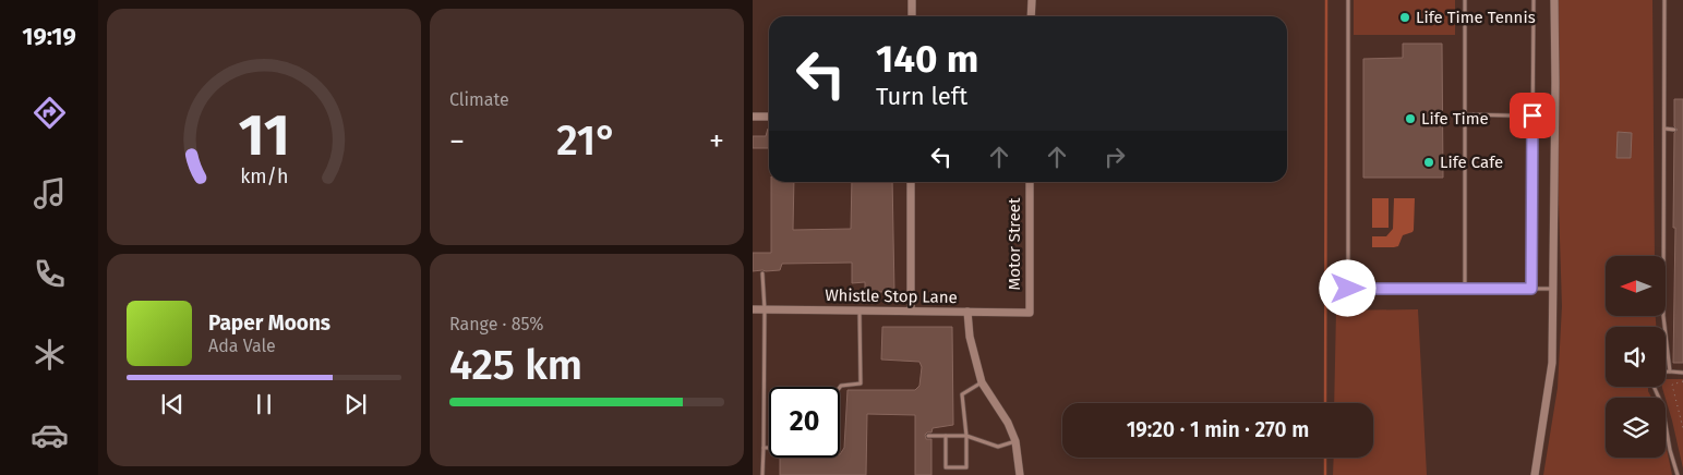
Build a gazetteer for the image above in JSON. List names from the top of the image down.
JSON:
{
  "streets": {
    "street": ["Motor Street", "Whistle Stop Lane"]
  },
  "crossings": [
    ["Motor Street", "Whistle Stop Lane"]
  ],
  "places": ["Life Time Tennis", "Life Time", "Life Cafe"],
  "north": "left",
  "page": {
    "tabs": "19:19",
    "tile": [
      "Climate",
      ["Range · 85%", "425 km"]
    ],
    "turn": ["140 m", "Turn left"],
    "heat": ["−", "21°", "+"],
    "song": ["Paper Moons", "Ada Vale"],
    "limit": "20",
    "trip": "19:20 · 1 min · 270 m",
    "gauge": ["11", "km/h"]
  }
}
